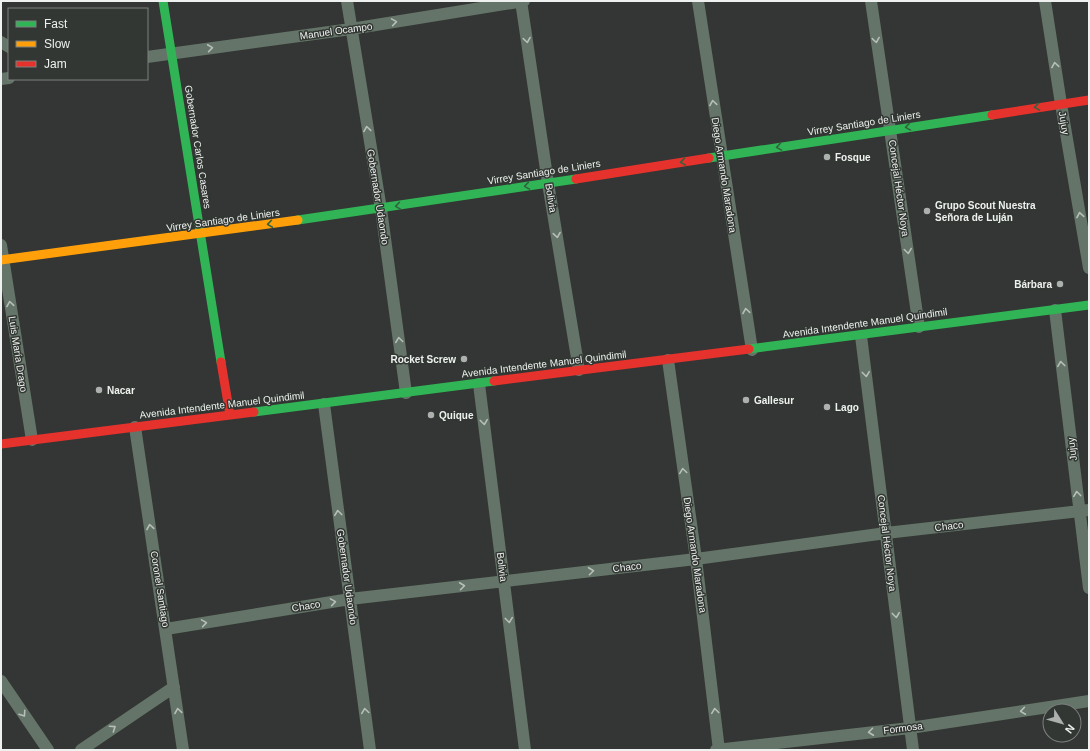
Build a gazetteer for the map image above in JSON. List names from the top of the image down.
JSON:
{
  "streets": {
    "street": [
      "Manuel Ocampo",
      "Virrey Santiago de Liniers",
      "Jujuy",
      "Gobernador Carlos Casares",
      "Diego Armando Maradona",
      "Concejal Héctor Noya",
      "Gobernador Udaondo",
      "Bolivia",
      "Avenida Intendente Manuel Quindimil",
      "Luis María Drago",
      "Chaco",
      "Coronel Santiago",
      "Formosa"
    ]
  },
  "crossings": [
    ["Manuel Ocampo", "Gobernador Carlos Casares"],
    ["Manuel Ocampo", "Gobernador Udaondo"],
    ["Manuel Ocampo", "Bolivia"],
    ["Virrey Santiago de Liniers", "Jujuy"],
    ["Virrey Santiago de Liniers", "Gobernador Carlos Casares"],
    ["Virrey Santiago de Liniers", "Diego Armando Maradona"],
    ["Virrey Santiago de Liniers", "Concejal Héctor Noya"],
    ["Virrey Santiago de Liniers", "Gobernador Udaondo"],
    ["Virrey Santiago de Liniers", "Bolivia"],
    ["Virrey Santiago de Liniers", "Luis María Drago"],
    ["Jujuy", "Avenida Intendente Manuel Quindimil"],
    ["Jujuy", "Chaco"],
    ["Gobernador Carlos Casares", "Avenida Intendente Manuel Quindimil"],
    ["Diego Armando Maradona", "Avenida Intendente Manuel Quindimil"],
    ["Diego Armando Maradona", "Chaco"],
    ["Diego Armando Maradona", "Formosa"],
    ["Concejal Héctor Noya", "Avenida Intendente Manuel Quindimil"],
    ["Concejal Héctor Noya", "Chaco"],
    ["Concejal Héctor Noya", "Formosa"],
    ["Gobernador Udaondo", "Avenida Intendente Manuel Quindimil"],
    ["Gobernador Udaondo", "Chaco"],
    ["Bolivia", "Avenida Intendente Manuel Quindimil"],
    ["Bolivia", "Chaco"],
    ["Avenida Intendente Manuel Quindimil", "Luis María Drago"],
    ["Avenida Intendente Manuel Quindimil", "Coronel Santiago"],
    ["Chaco", "Coronel Santiago"]
  ],
  "one_way": [
    "Manuel Ocampo",
    "Virrey Santiago de Liniers",
    "Jujuy",
    "Diego Armando Maradona",
    "Concejal Héctor Noya",
    "Gobernador Udaondo",
    "Bolivia",
    "Luis María Drago",
    "Chaco",
    "Coronel Santiago",
    "Formosa"
  ],
  "places": [
    "Fosque",
    "Grupo Scout Nuestra Señora de Luján",
    "Bárbara",
    "Rocket Screw",
    "Nacar",
    "Gallesur",
    "Lago",
    "Quique"
  ],
  "legend": ["Fast", "Slow", "Jam"],
  "north": "bottom right"
}
